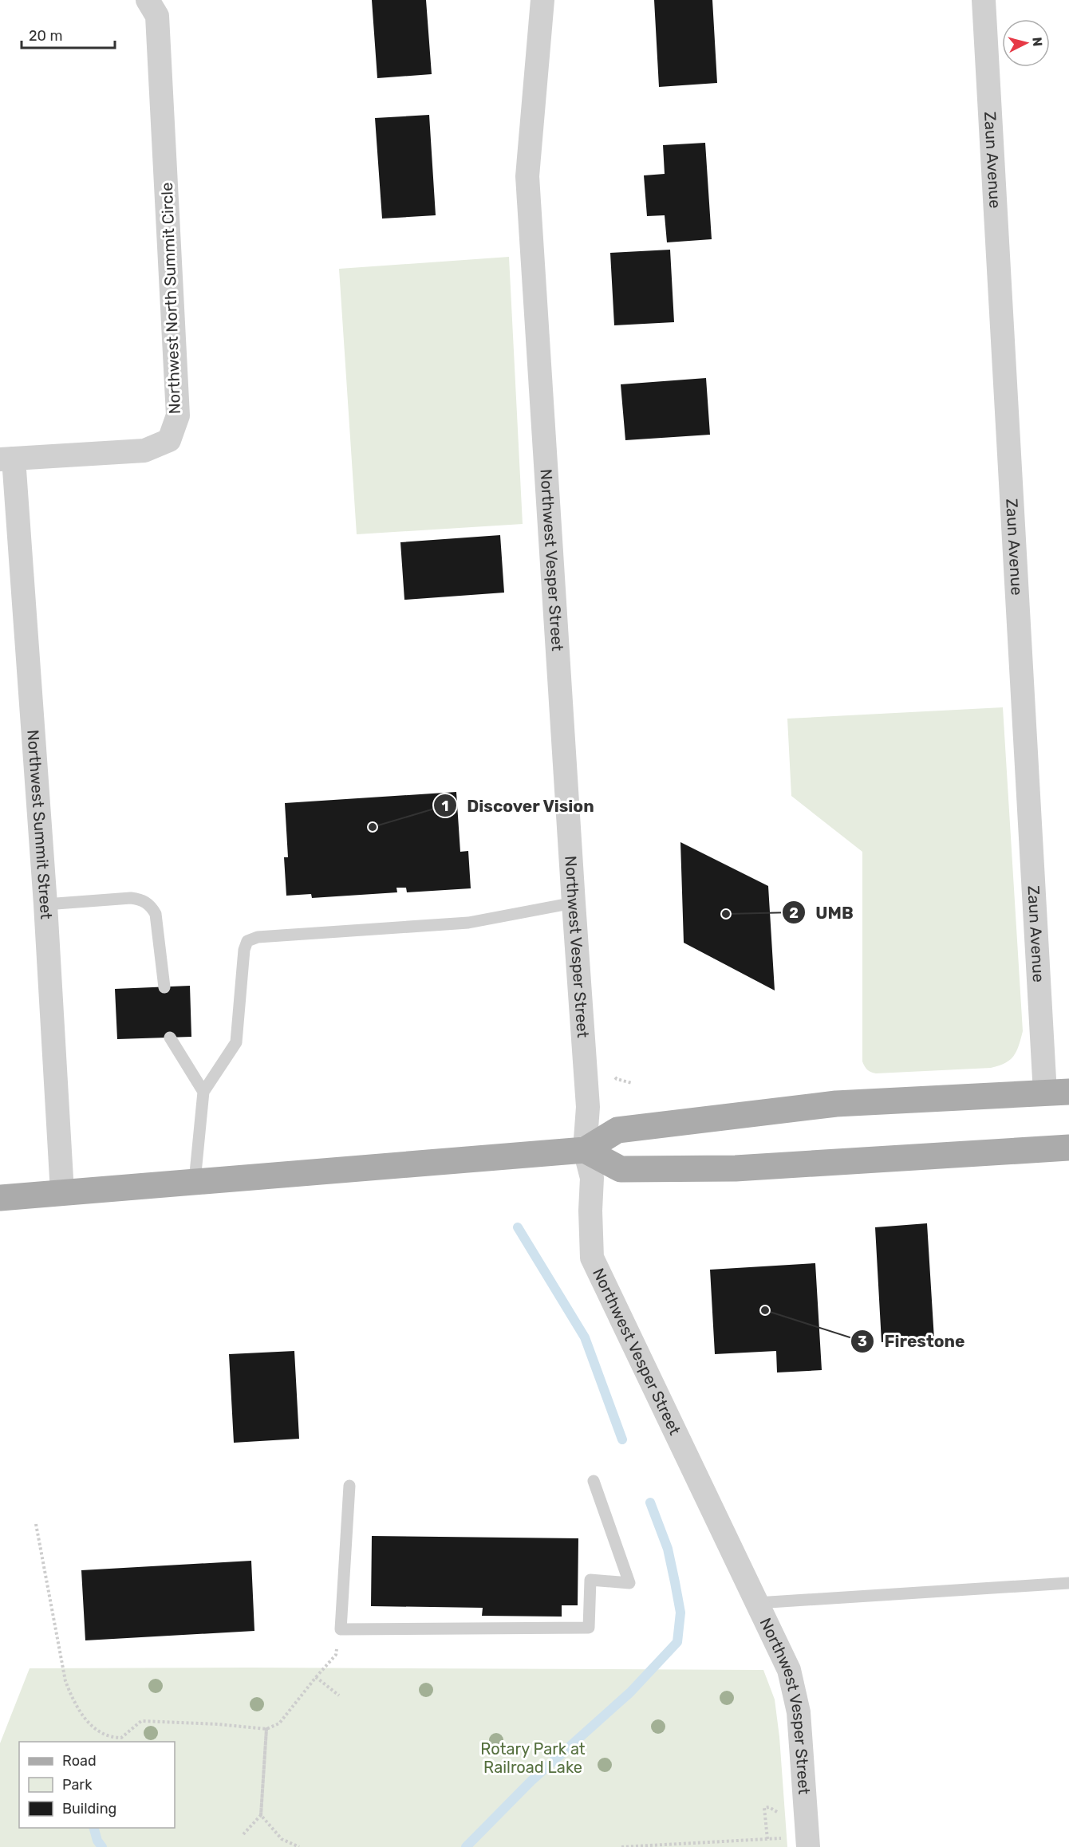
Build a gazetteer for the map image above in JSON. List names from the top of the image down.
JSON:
{
  "streets": {
    "street": [
      "Zaun Avenue",
      "Northwest North Summit Circle",
      "Northwest Vesper Street",
      "Northwest Summit Street"
    ]
  },
  "crossings": [
    ["Northwest North Summit Circle", "Northwest Summit Street"]
  ],
  "parks": ["Rotary Park at Railroad Lake"],
  "places": ["Discover Vision", "UMB", "Firestone"],
  "legend": ["Road", "Park", "Building"],
  "scale_bar": "20 m",
  "north": "right"
}
